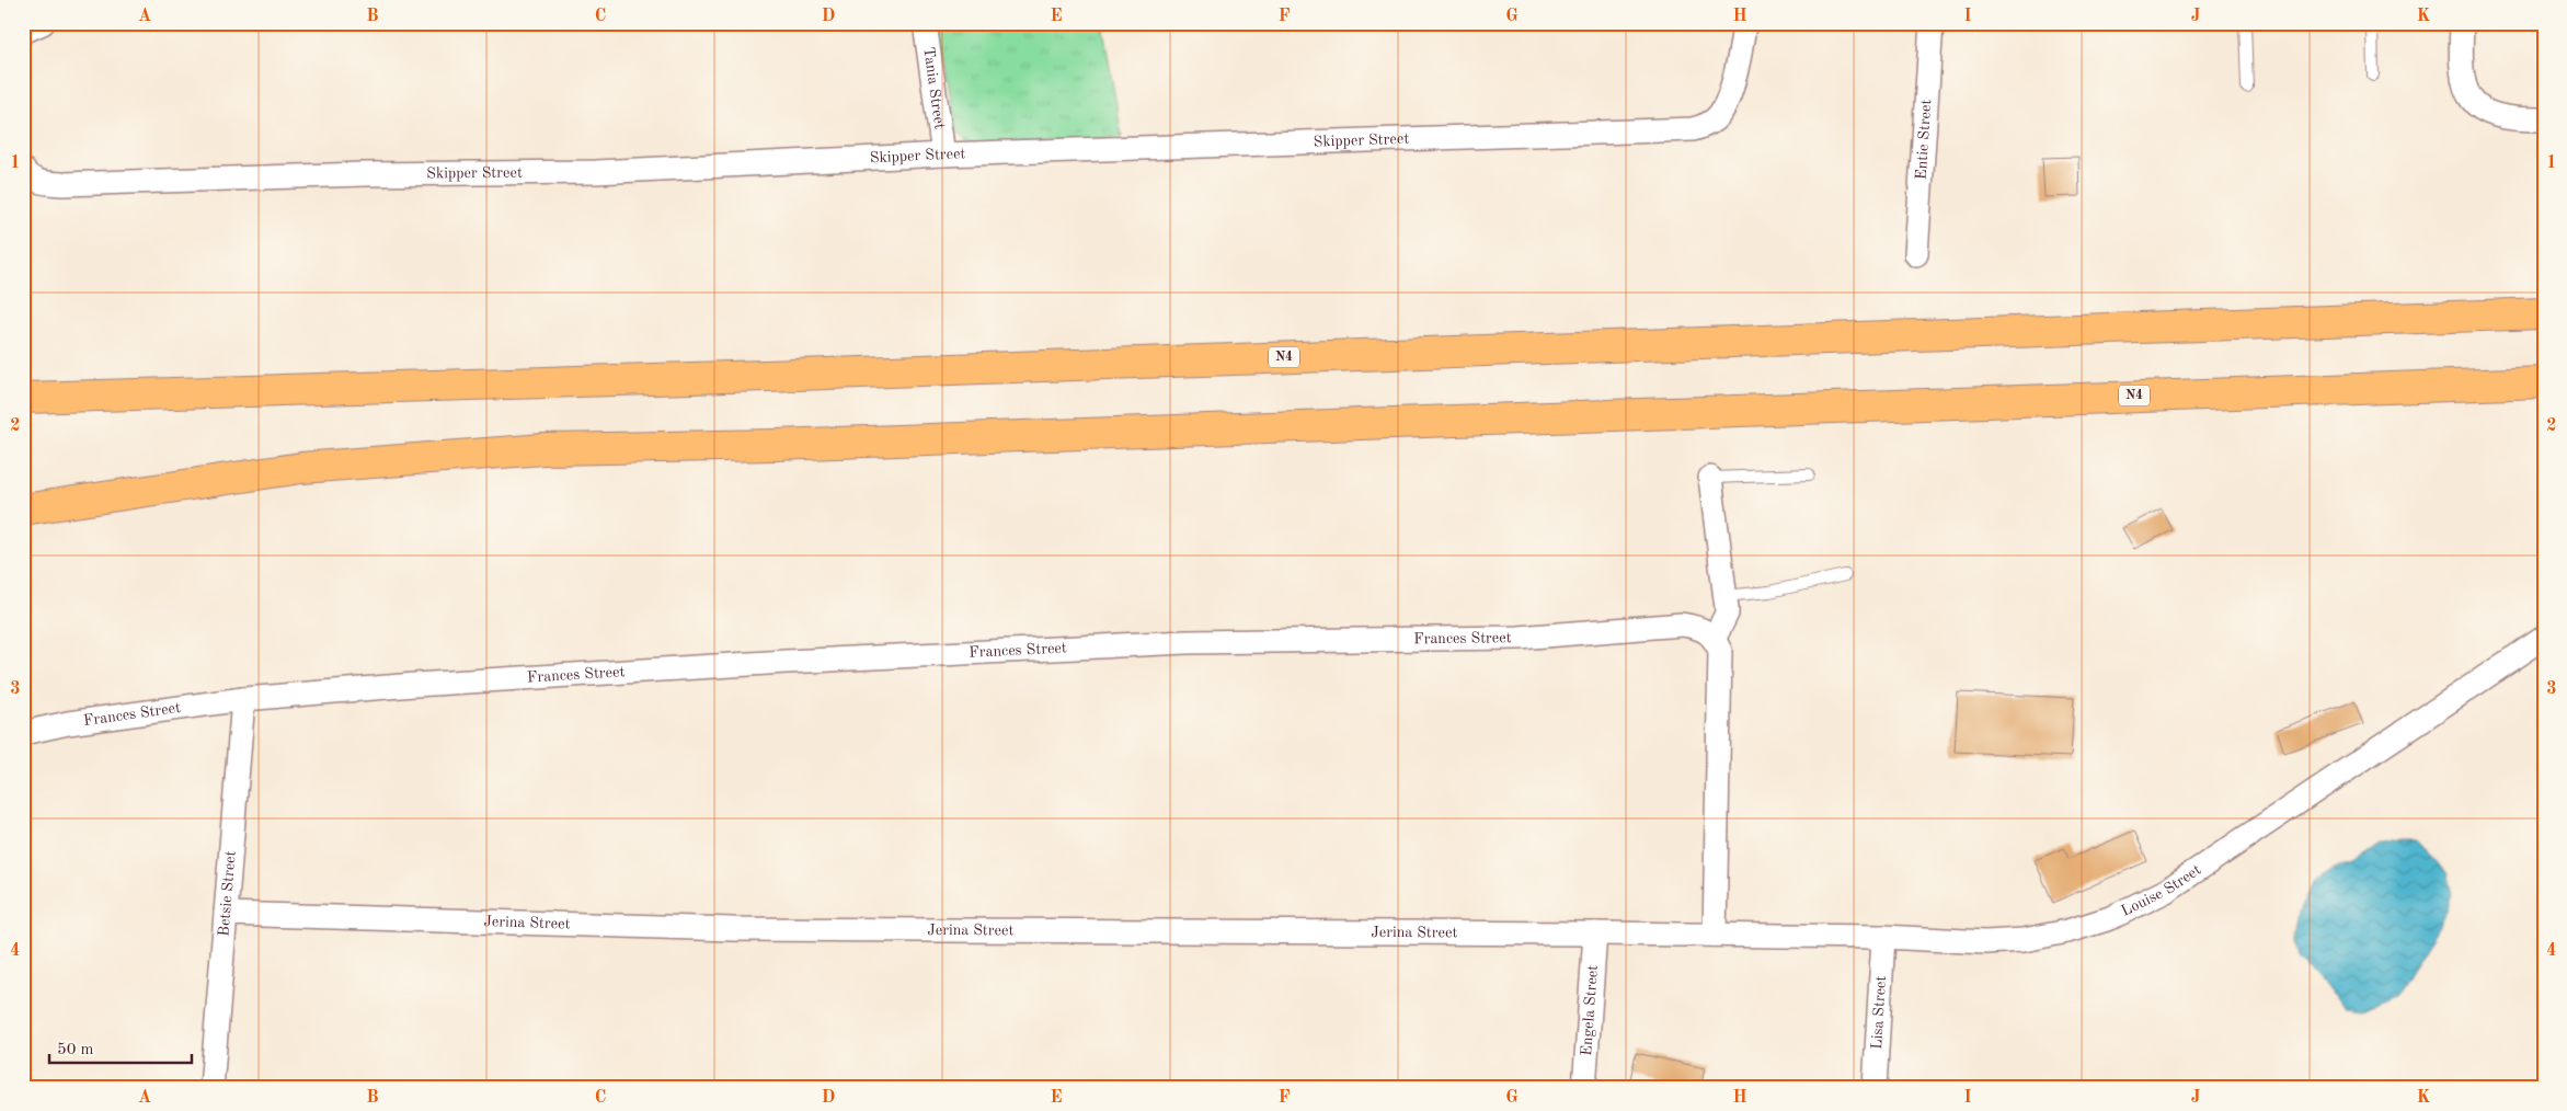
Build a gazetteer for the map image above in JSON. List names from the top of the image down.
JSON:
{
  "streets": {
    "highway": ["N4"],
    "street": [
      "Tania Street",
      "Entie Street",
      "Skipper Street",
      "Frances Street",
      "Louise Street",
      "Betsie Street",
      "Jerina Street",
      "Engela Street",
      "Lisa Street"
    ]
  },
  "crossings": [
    ["Tania Street", "Skipper Street"],
    ["Frances Street", "Betsie Street"],
    ["Louise Street", "Jerina Street"],
    ["Louise Street", "Lisa Street"],
    ["Betsie Street", "Jerina Street"],
    ["Jerina Street", "Engela Street"]
  ],
  "scale_bar": "50 m",
  "grid": {
    "columns": [
      "A",
      "B",
      "C",
      "D",
      "E",
      "F",
      "G",
      "H",
      "I",
      "J",
      "K"
    ],
    "rows": [
      "1",
      "2",
      "3",
      "4"
    ]
  }
}
